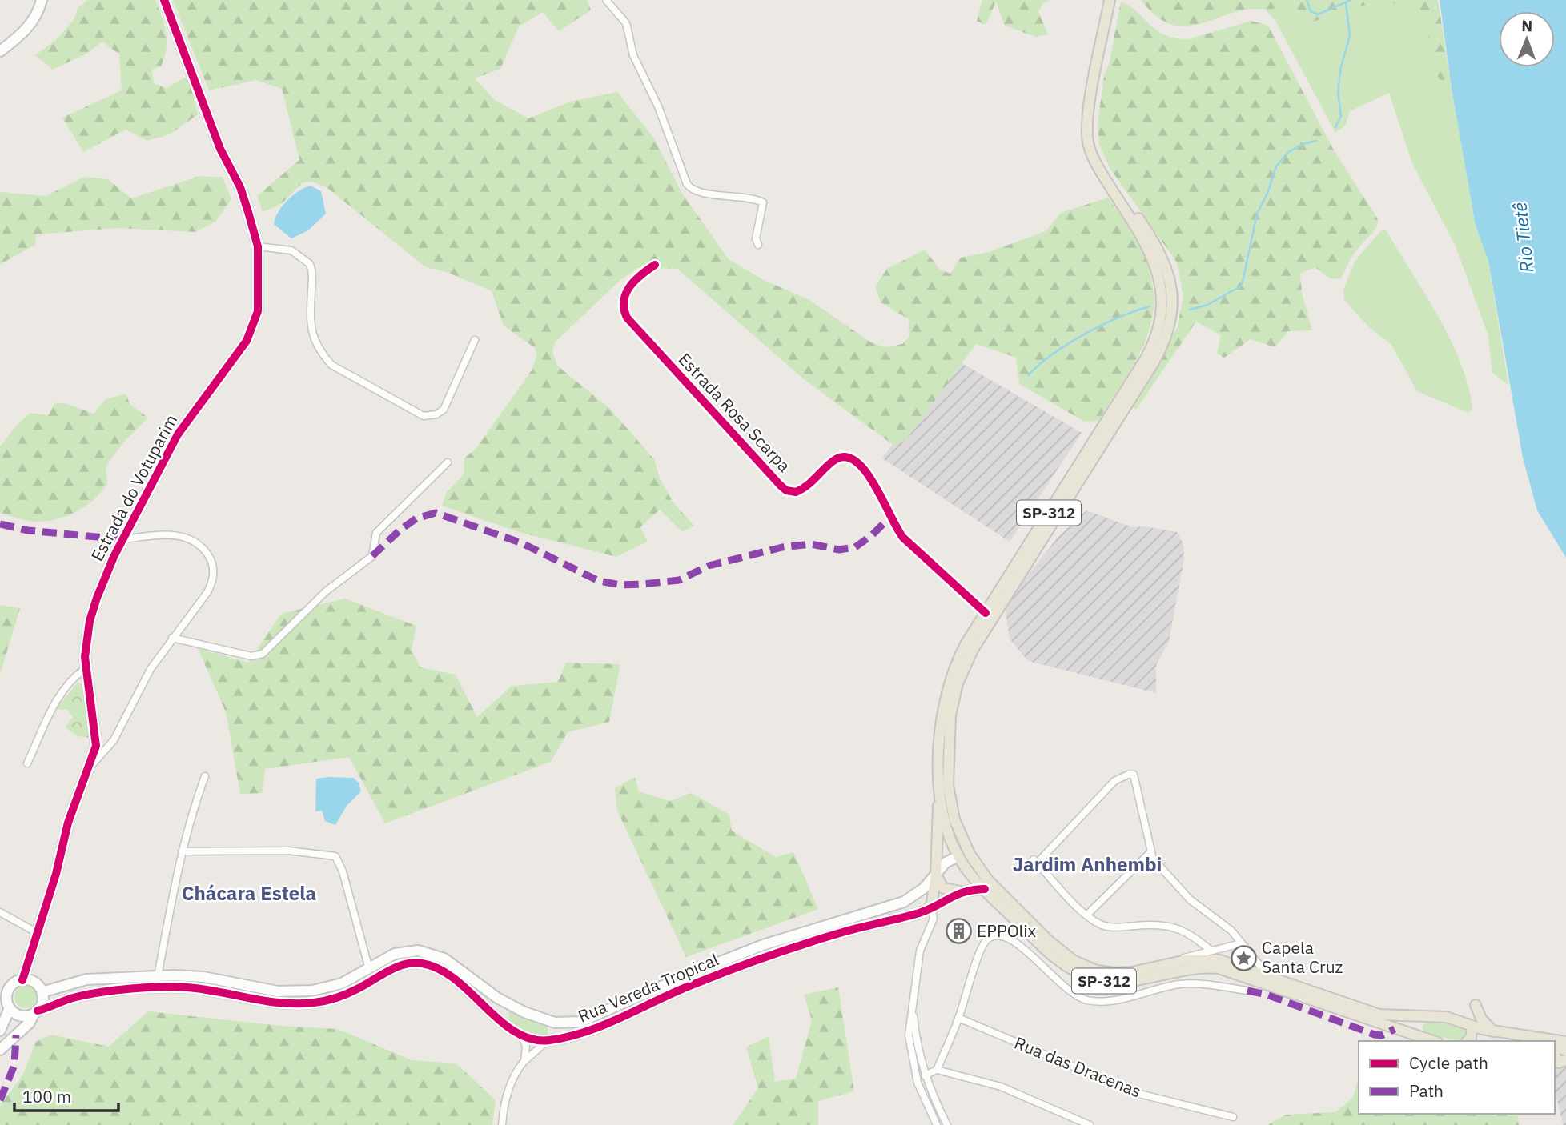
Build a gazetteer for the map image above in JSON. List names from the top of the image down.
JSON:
{
  "streets": {
    "main road": ["SP-312"],
    "street": [
      "Estrada Rosa Scarpa",
      "Estrada do Votuparim",
      "Rua Vereda Tropical",
      "Rua das Dracenas"
    ]
  },
  "crossings": [
    ["Estrada Rosa Scarpa", "SP-312"],
    ["Estrada do Votuparim", "Rua Vereda Tropical"],
    ["SP-312", "Rua Vereda Tropical"]
  ],
  "districts": ["Jardim Anhembi", "Chácara Estela"],
  "water": ["Rio Tietê"],
  "places": {
    "building": ["EPPOlix"],
    "place": ["Capela Santa Cruz"]
  },
  "legend": ["Cycle path", "Path"],
  "scale_bar": "100 m",
  "north": "top"
}
